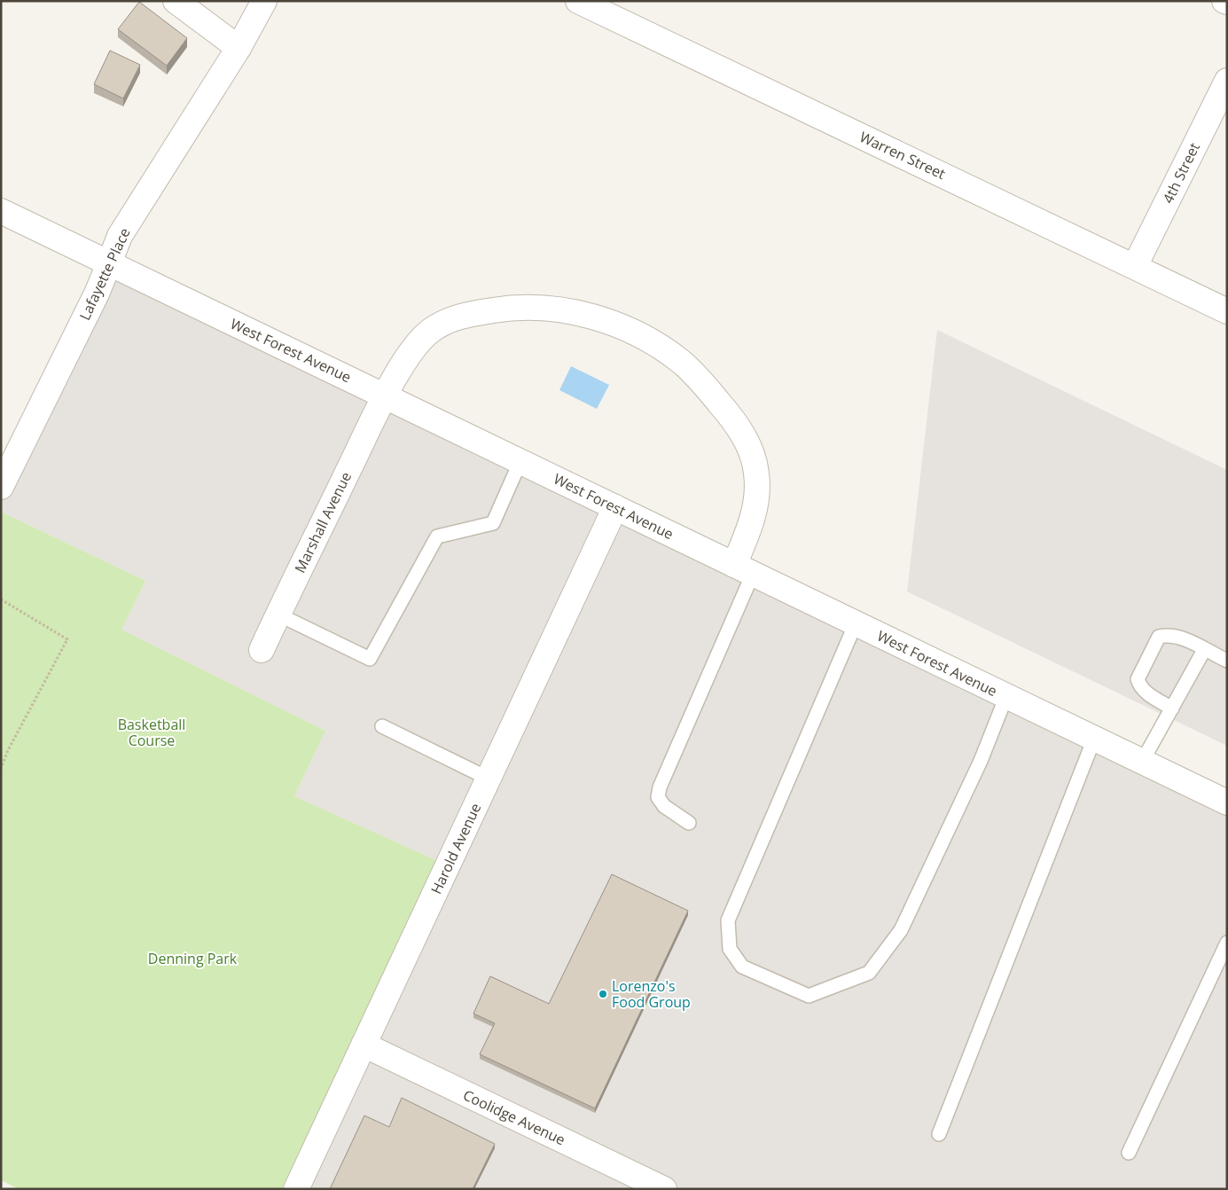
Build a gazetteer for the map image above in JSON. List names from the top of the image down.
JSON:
{
  "streets": {
    "street": [
      "Warren Street",
      "4th Street",
      "Lafayette Place",
      "West Forest Avenue",
      "Marshall Avenue",
      "Harold Avenue",
      "Coolidge Avenue"
    ]
  },
  "crossings": [
    ["Warren Street", "4th Street"],
    ["Lafayette Place", "West Forest Avenue"],
    ["West Forest Avenue", "Marshall Avenue"],
    ["West Forest Avenue", "Harold Avenue"],
    ["Harold Avenue", "Coolidge Avenue"]
  ],
  "parks": ["Basketball Course", "Denning Park"],
  "places": ["Lorenzo's Food Group"]
}
